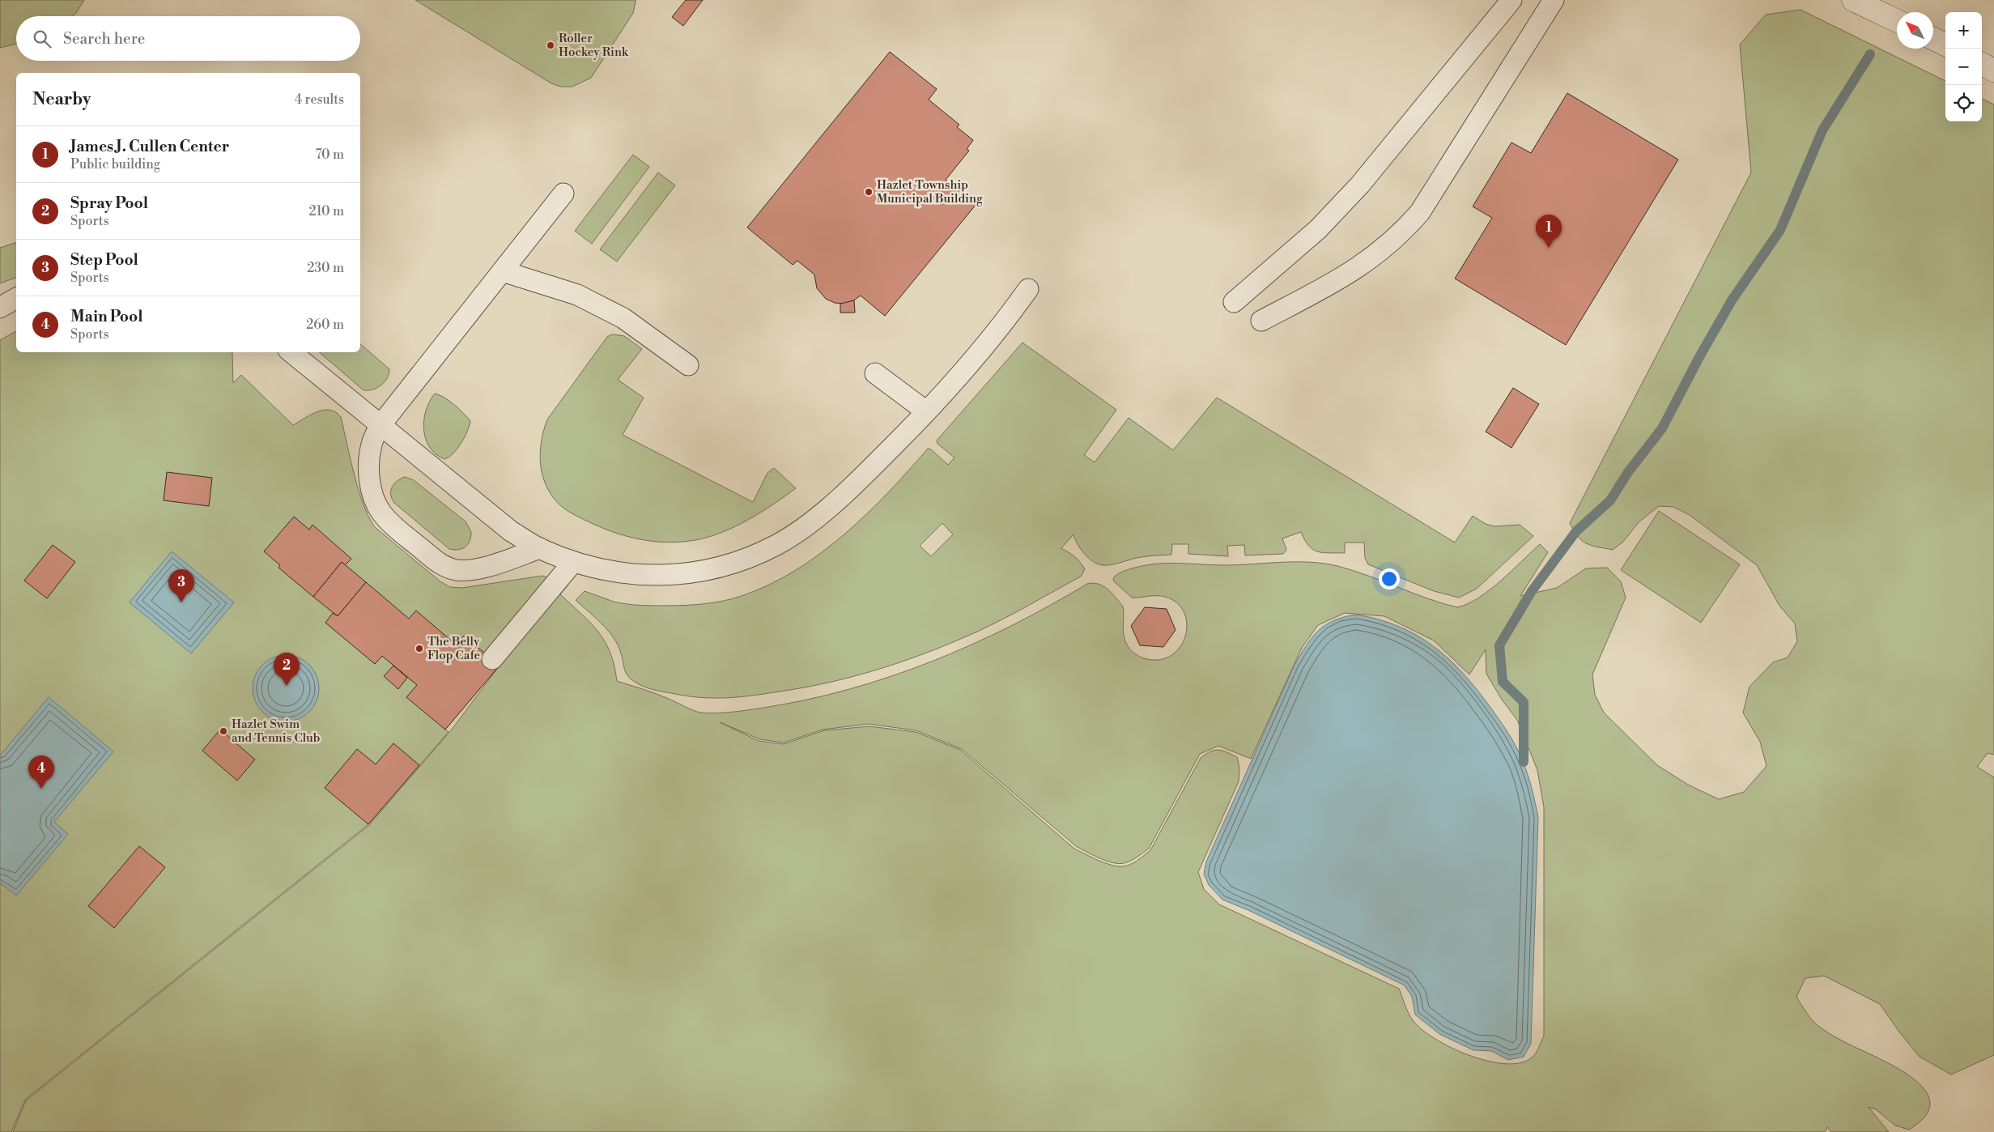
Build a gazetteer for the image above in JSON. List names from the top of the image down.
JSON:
{
  "places": [
    "Roller Hockey Rink",
    "Hazlet Township Municipal Building",
    "The Belly Flop Cafe",
    "Hazlet Swim and Tennis Club"
  ],
  "north": "top left",
  "page": {
    "map_buttons": ["+", "−"],
    "search": "Search here",
    "heading": ["Nearby", "4 results"],
    "list": [
      {
        "mark": "1",
        "name": "James J. Cullen Center",
        "note": "Public building",
        "value": "70 m"
      },
      {
        "mark": "2",
        "name": "Spray Pool",
        "note": "Sports",
        "value": "210 m"
      },
      {
        "mark": "3",
        "name": "Step Pool",
        "note": "Sports",
        "value": "230 m"
      },
      {
        "mark": "4",
        "name": "Main Pool",
        "note": "Sports",
        "value": "260 m"
      }
    ],
    "pins": [
      "1",
      "3",
      "2",
      "4"
    ]
  }
}
